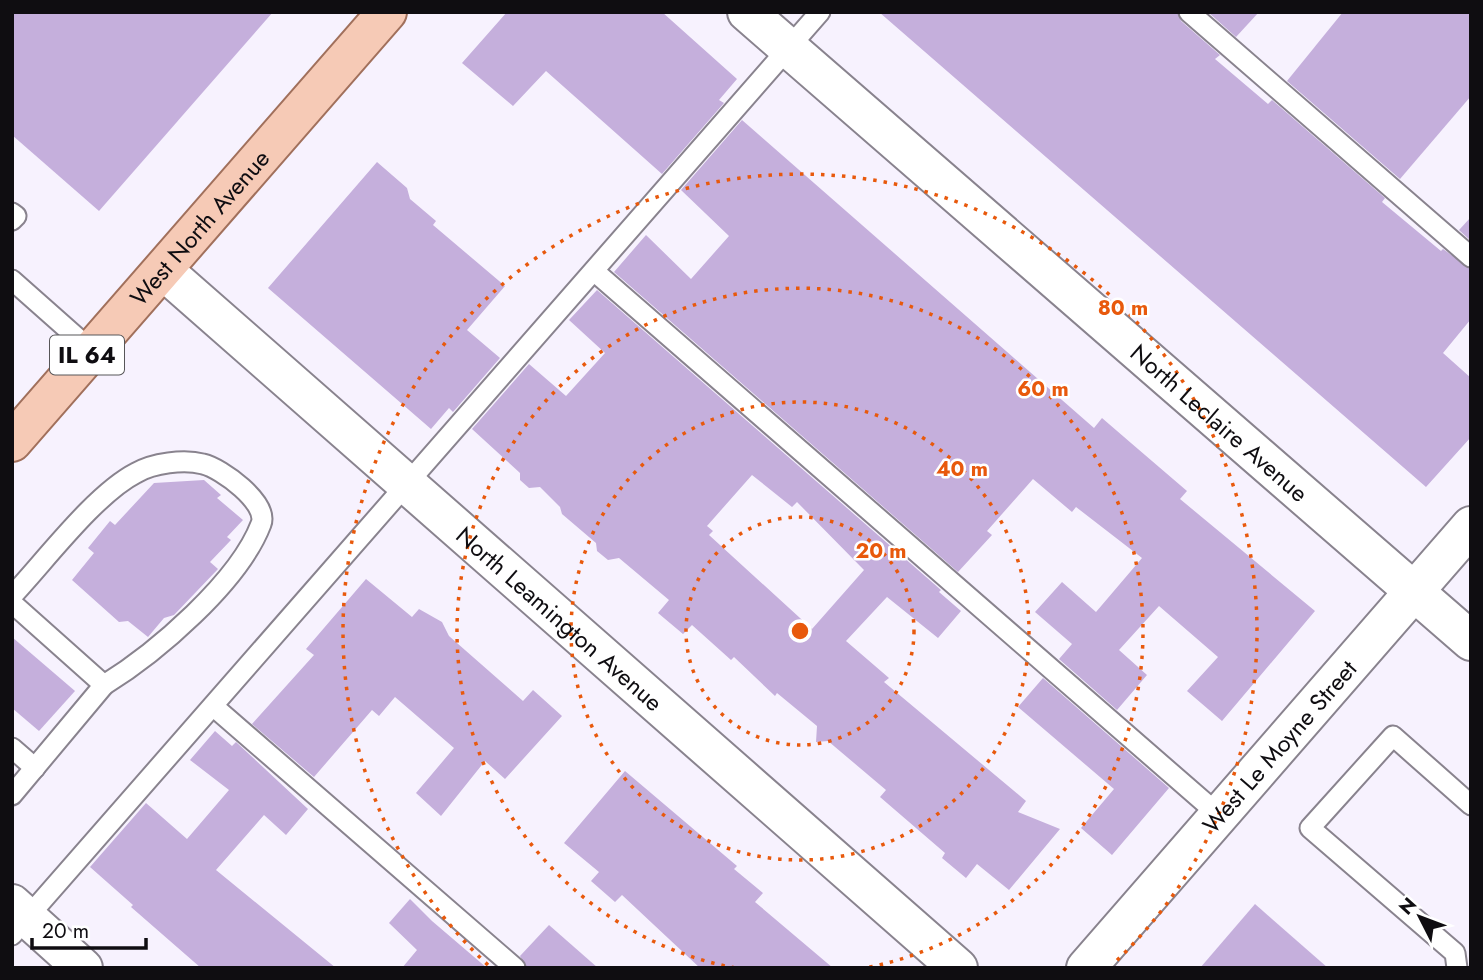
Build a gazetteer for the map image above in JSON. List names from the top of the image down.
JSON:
{
  "streets": {
    "main road": ["West North Avenue", "IL 64"],
    "street": ["North Leclaire Avenue", "North Leamington Avenue", "West Le Moyne Street"]
  },
  "crossings": [
    ["West North Avenue", "North Leamington Avenue"],
    ["North Leclaire Avenue", "West Le Moyne Street"]
  ],
  "scale_bar": "20 m",
  "north": "top left",
  "rings": [
    "80 m",
    "60 m",
    "40 m",
    "20 m"
  ]
}
